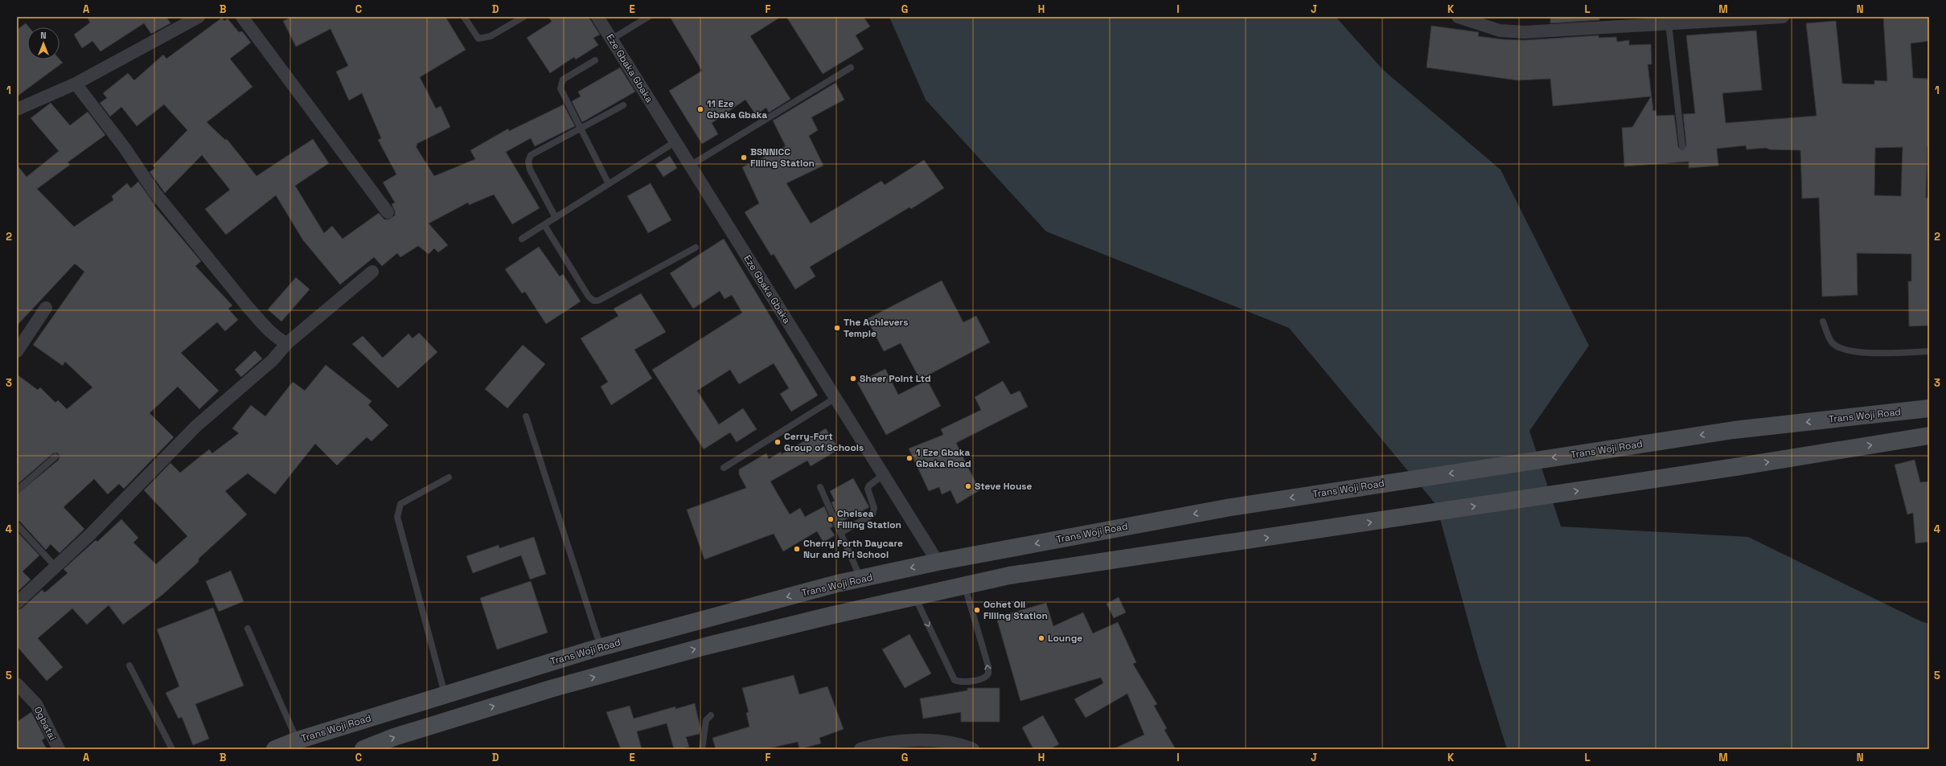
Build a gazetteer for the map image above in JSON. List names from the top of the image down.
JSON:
{
  "streets": {
    "main road": ["Trans Woji Road"],
    "street": ["Eze Gbaka Gbaka", "Ogbatai"]
  },
  "crossings": [
    ["Eze Gbaka Gbaka", "Trans Woji Road"]
  ],
  "places": [
    "11 Eze Gbaka Gbaka",
    "BSNNICC Filling Station",
    "The Achievers Temple",
    "Sheer Point Ltd",
    "Cerry-Fort Group of Schools",
    "1 Eze Gbaka Gbaka Road",
    "Steve House",
    "Chelsea Filling Station",
    "Cherry Forth Daycare Nur and Pri School",
    "Ochet Oil Filling Station",
    "Lounge"
  ],
  "north": "top",
  "grid": {
    "columns": [
      "A",
      "B",
      "C",
      "D",
      "E",
      "F",
      "G",
      "H",
      "I",
      "J",
      "K",
      "L",
      "M",
      "N"
    ],
    "rows": [
      "1",
      "2",
      "3",
      "4",
      "5"
    ]
  }
}
